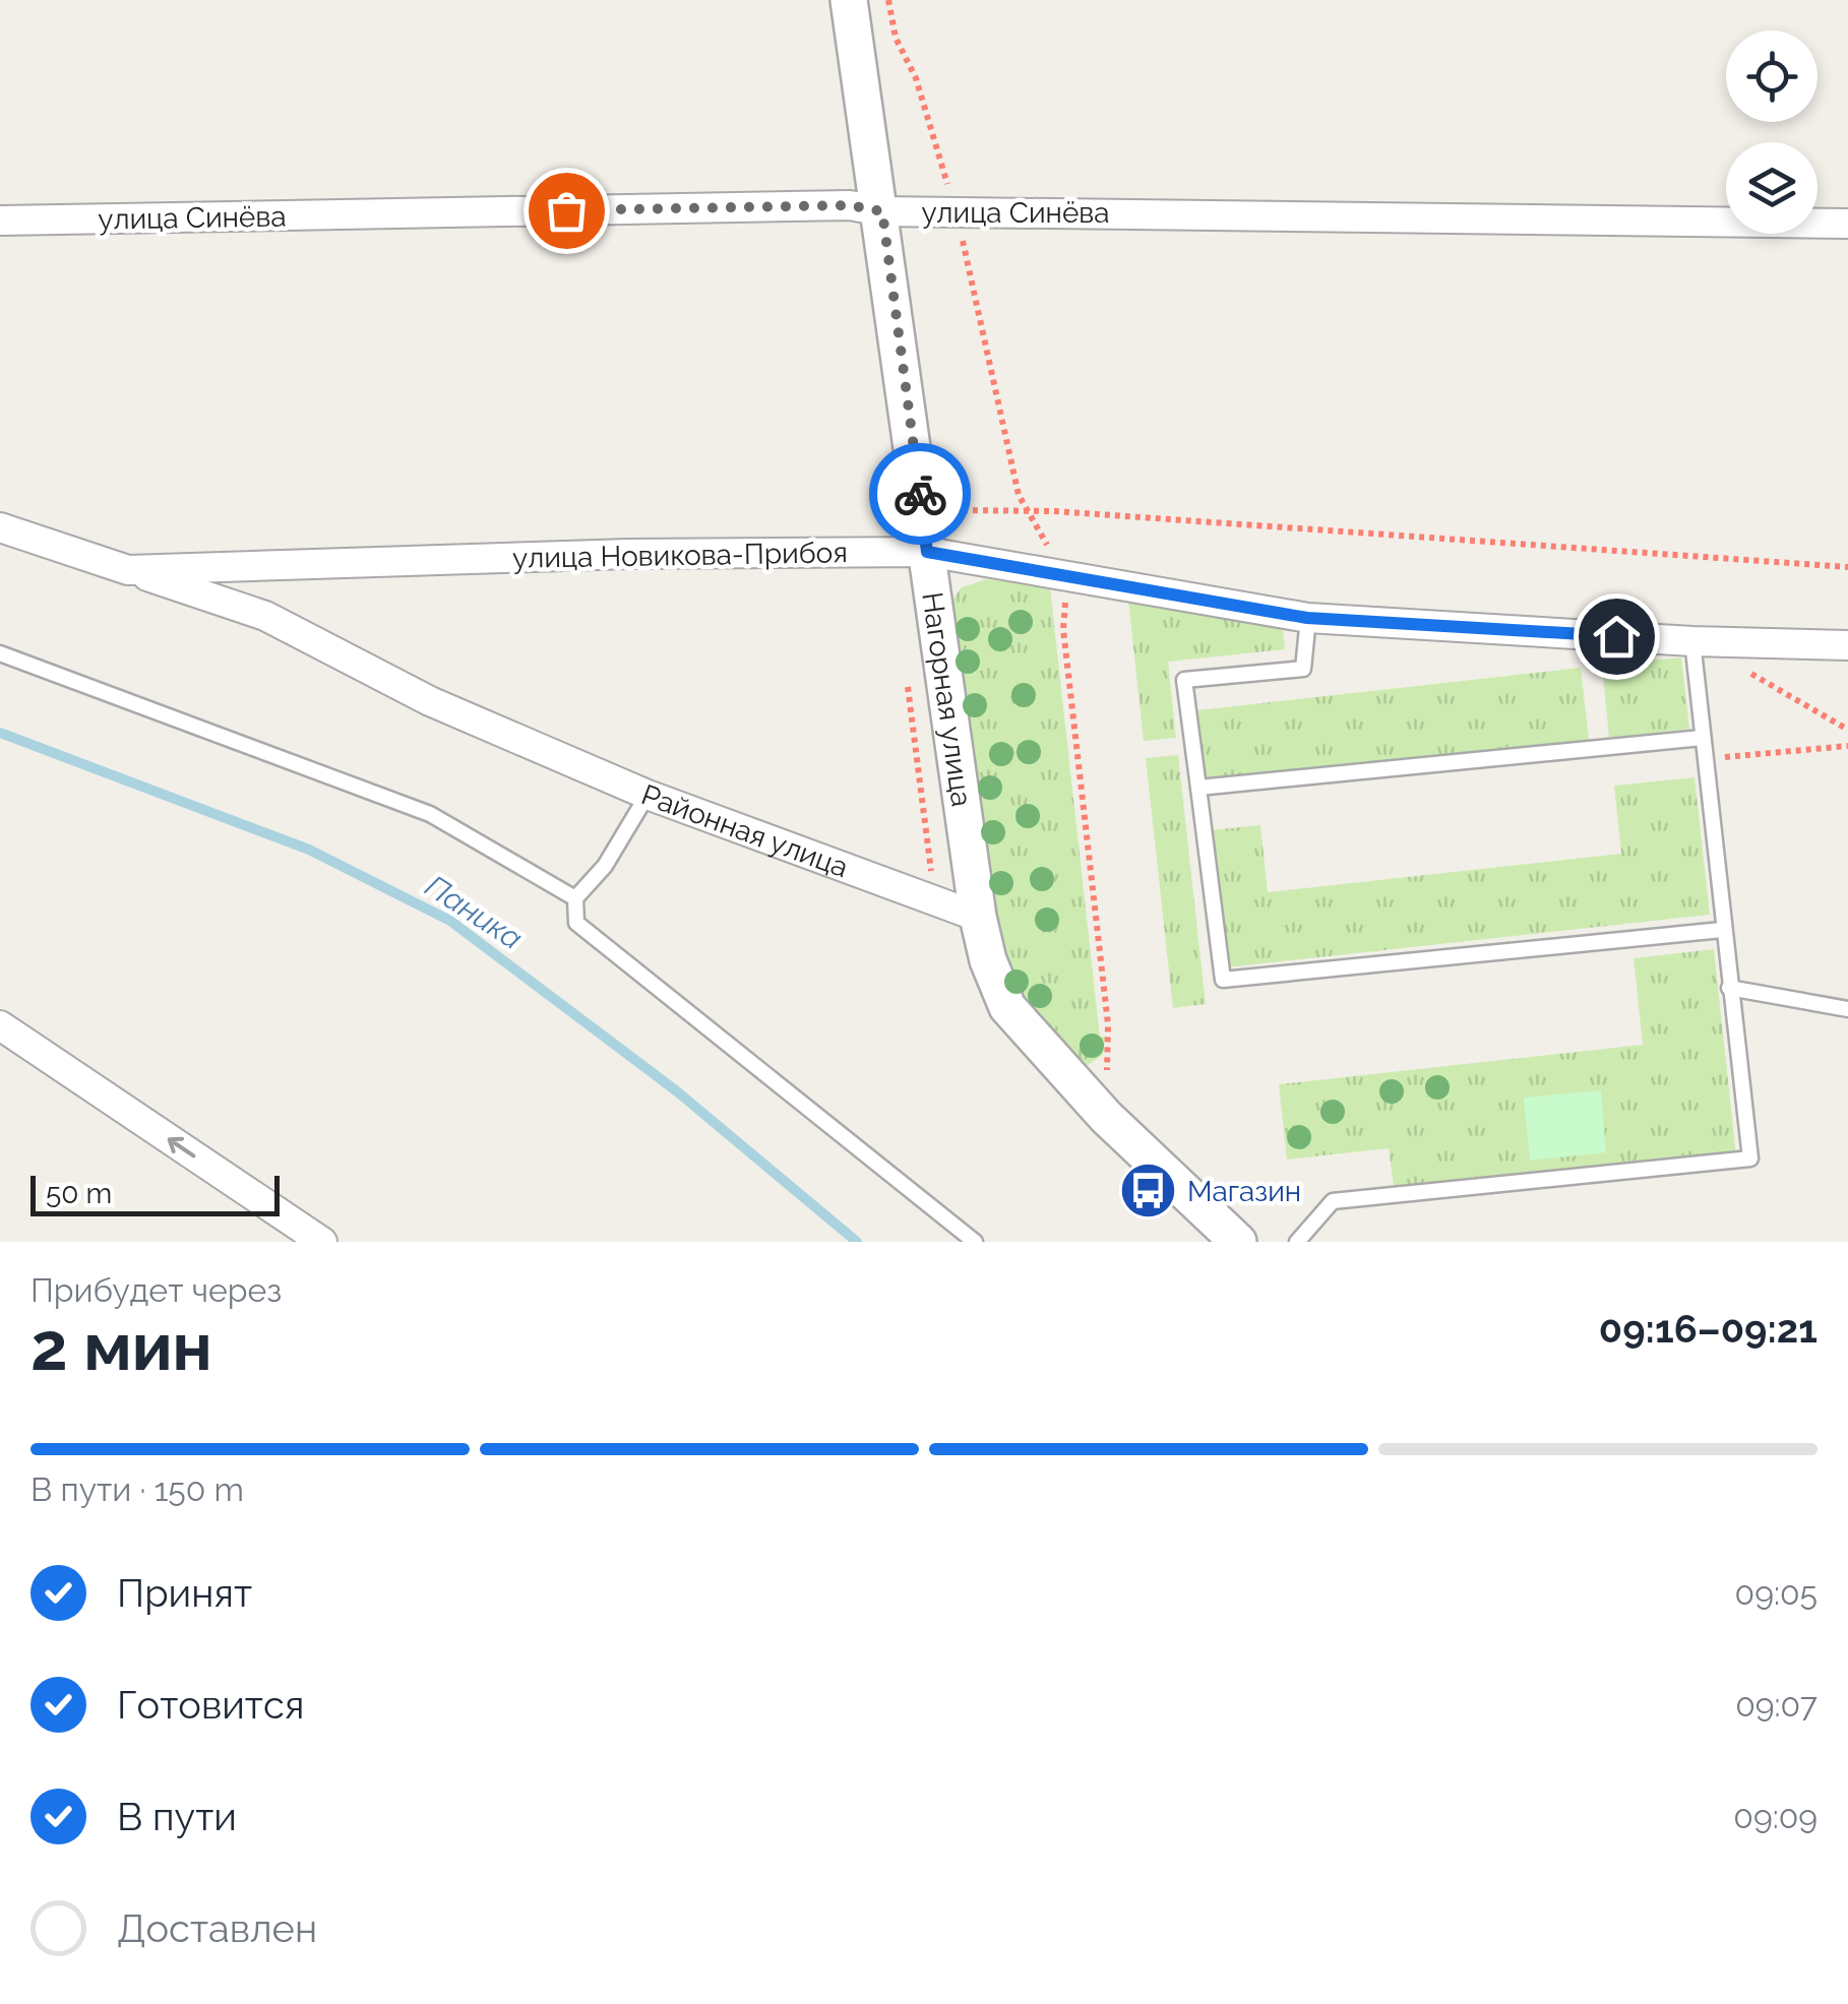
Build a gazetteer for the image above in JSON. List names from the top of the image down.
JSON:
{
  "streets": {
    "street": [
      "улица Синёва",
      "улица Новикова-Прибоя",
      "Нагорная улица",
      "Районная улица"
    ]
  },
  "crossings": [
    ["улица Синёва", "Нагорная улица"],
    ["улица Новикова-Прибоя", "Нагорная улица"],
    ["улица Новикова-Прибоя", "Районная улица"],
    ["Нагорная улица", "Районная улица"]
  ],
  "water": ["Паника"],
  "places": {
    "bus stop": ["Магазин"]
  },
  "scale_bar": "50 m",
  "page": {
    "scale": "50 m",
    "heading": ["2 мин", "Прибудет через", "09:16–09:21"],
    "bar": "В пути · 150 m",
    "list": [
      ["Принят", "09:05"],
      ["Готовится", "09:07"],
      ["В пути", "09:09"],
      "Доставлен"
    ]
  }
}
